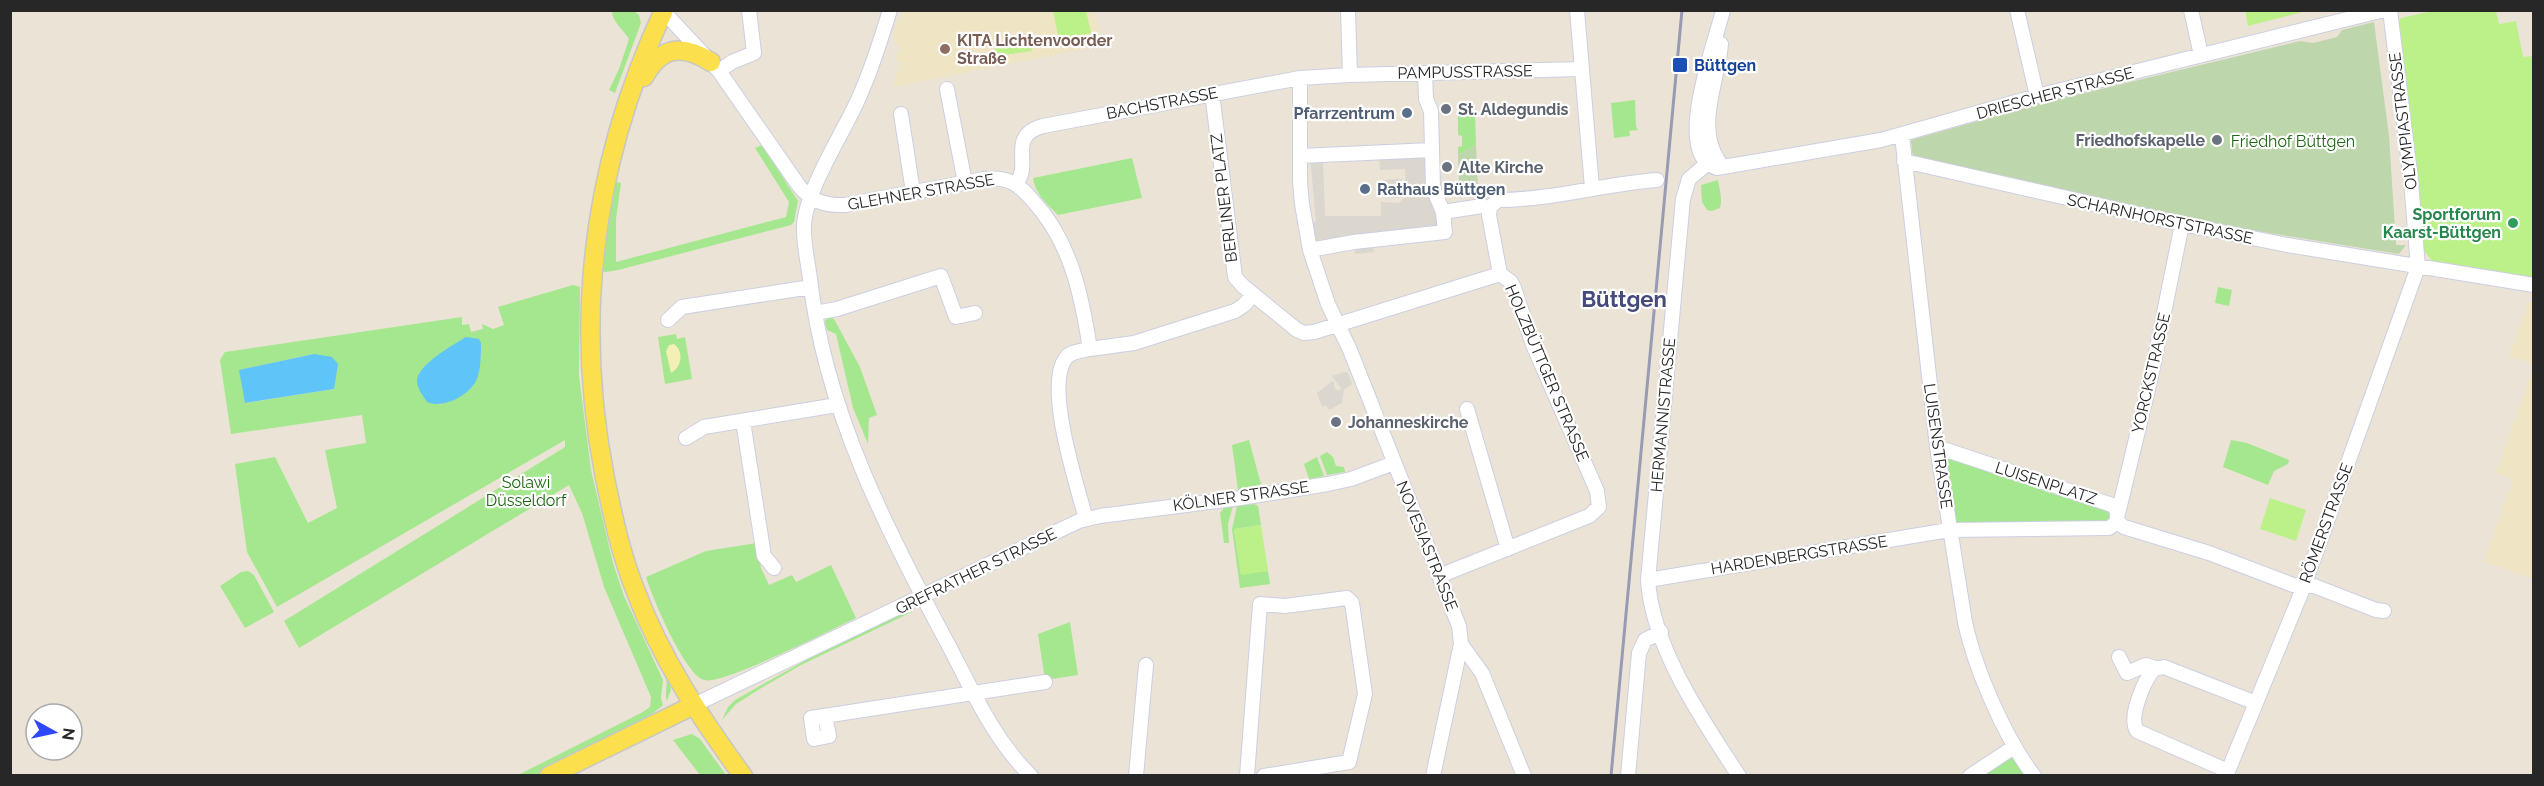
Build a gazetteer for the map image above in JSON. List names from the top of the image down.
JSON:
{
  "streets": {
    "street": [
      "PAMPUSSTRASSE",
      "DRIESCHER STRASSE",
      "BACHSTRASSE",
      "OLYMPIASTRASSE",
      "GLEHNER STRASSE",
      "BERLINER PLATZ",
      "SCHARNHORSTSTRASSE",
      "HOLZBÜTTGER STRASSE",
      "YORCKSTRASSE",
      "HERMANNISTRASSE",
      "LUISENSTRASSE",
      "LUISENPLATZ",
      "KÖLNER STRASSE",
      "RÖMERSTRASSE",
      "NOVESIASTRASSE",
      "HARDENBERGSTRASSE",
      "GREFRATHER STRASSE"
    ]
  },
  "crossings": [
    ["PAMPUSSTRASSE", "BACHSTRASSE"],
    ["DRIESCHER STRASSE", "HERMANNISTRASSE"],
    ["DRIESCHER STRASSE", "LUISENSTRASSE"],
    ["BACHSTRASSE", "GLEHNER STRASSE"],
    ["BACHSTRASSE", "BERLINER PLATZ"],
    ["BACHSTRASSE", "NOVESIASTRASSE"],
    ["OLYMPIASTRASSE", "SCHARNHORSTSTRASSE"],
    ["OLYMPIASTRASSE", "RÖMERSTRASSE"],
    ["SCHARNHORSTSTRASSE", "YORCKSTRASSE"],
    ["SCHARNHORSTSTRASSE", "LUISENSTRASSE"],
    ["SCHARNHORSTSTRASSE", "RÖMERSTRASSE"],
    ["YORCKSTRASSE", "LUISENPLATZ"],
    ["HERMANNISTRASSE", "HARDENBERGSTRASSE"],
    ["LUISENSTRASSE", "LUISENPLATZ"],
    ["LUISENSTRASSE", "HARDENBERGSTRASSE"],
    ["LUISENPLATZ", "HARDENBERGSTRASSE"],
    ["KÖLNER STRASSE", "NOVESIASTRASSE"],
    ["KÖLNER STRASSE", "GREFRATHER STRASSE"]
  ],
  "districts": ["Büttgen"],
  "parks": ["Friedhof Büttgen", "Solawi Düsseldorf"],
  "places": {
    "other": [
      "KITA Lichtenvoorder Straße",
      "St. Aldegundis",
      "Pfarrzentrum",
      "Friedhofskapelle",
      "Alte Kirche",
      "Rathaus Büttgen",
      "Sportforum Kaarst-Büttgen",
      "Johanneskirche"
    ],
    "transit": ["Büttgen"]
  },
  "north": "right"
}
